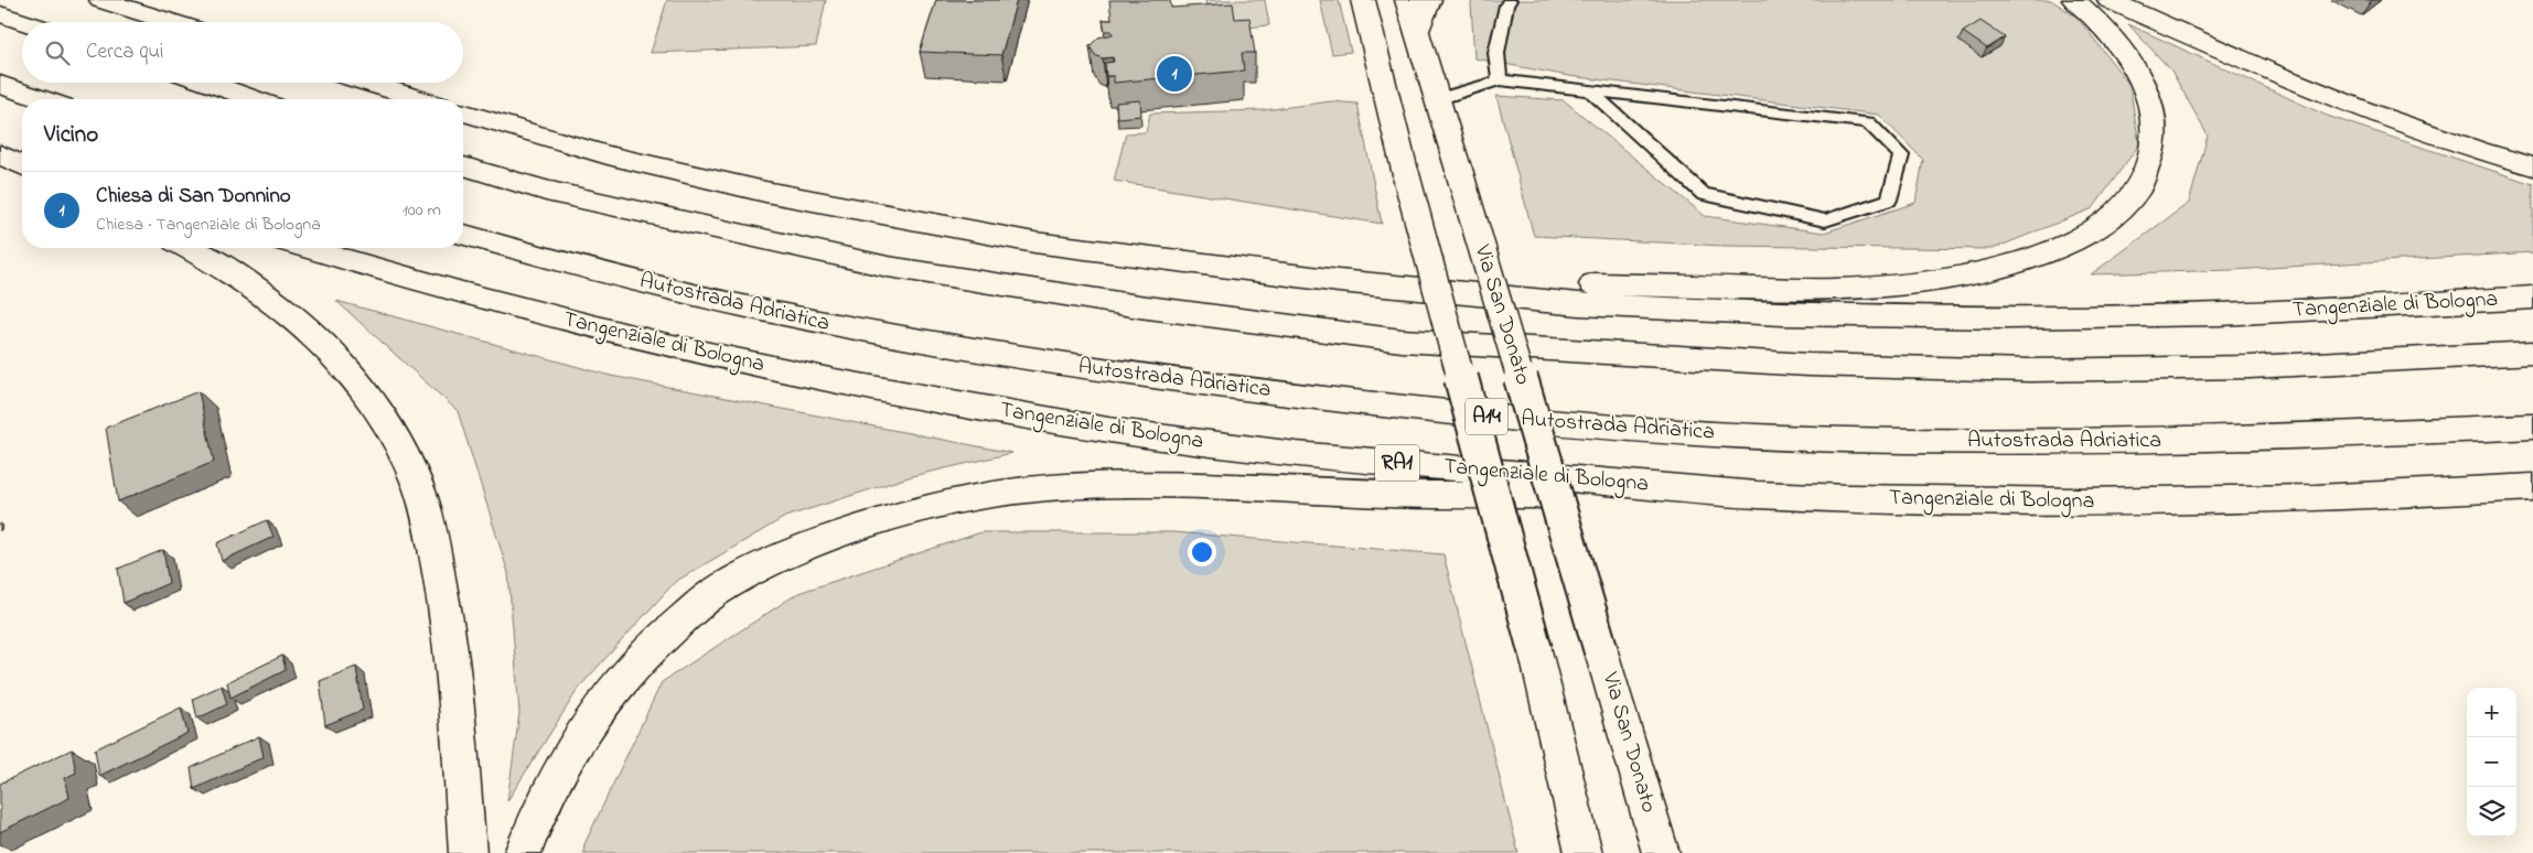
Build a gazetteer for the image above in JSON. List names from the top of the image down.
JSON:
{
  "streets": {
    "main road": [
      "Autostrada Adriatica",
      "Tangenziale di Bologna",
      "Via San Donato",
      "A14",
      "RA1"
    ]
  },
  "page": {
    "search": "Cerca qui",
    "pins": "1",
    "heading": "Vicino",
    "list": [
      {
        "mark": "1",
        "name": "Chiesa di San Donnino",
        "note": "Chiesa · Tangenziale di Bologna",
        "value": "100 m"
      }
    ],
    "map_buttons": ["+", "−"]
  }
}
